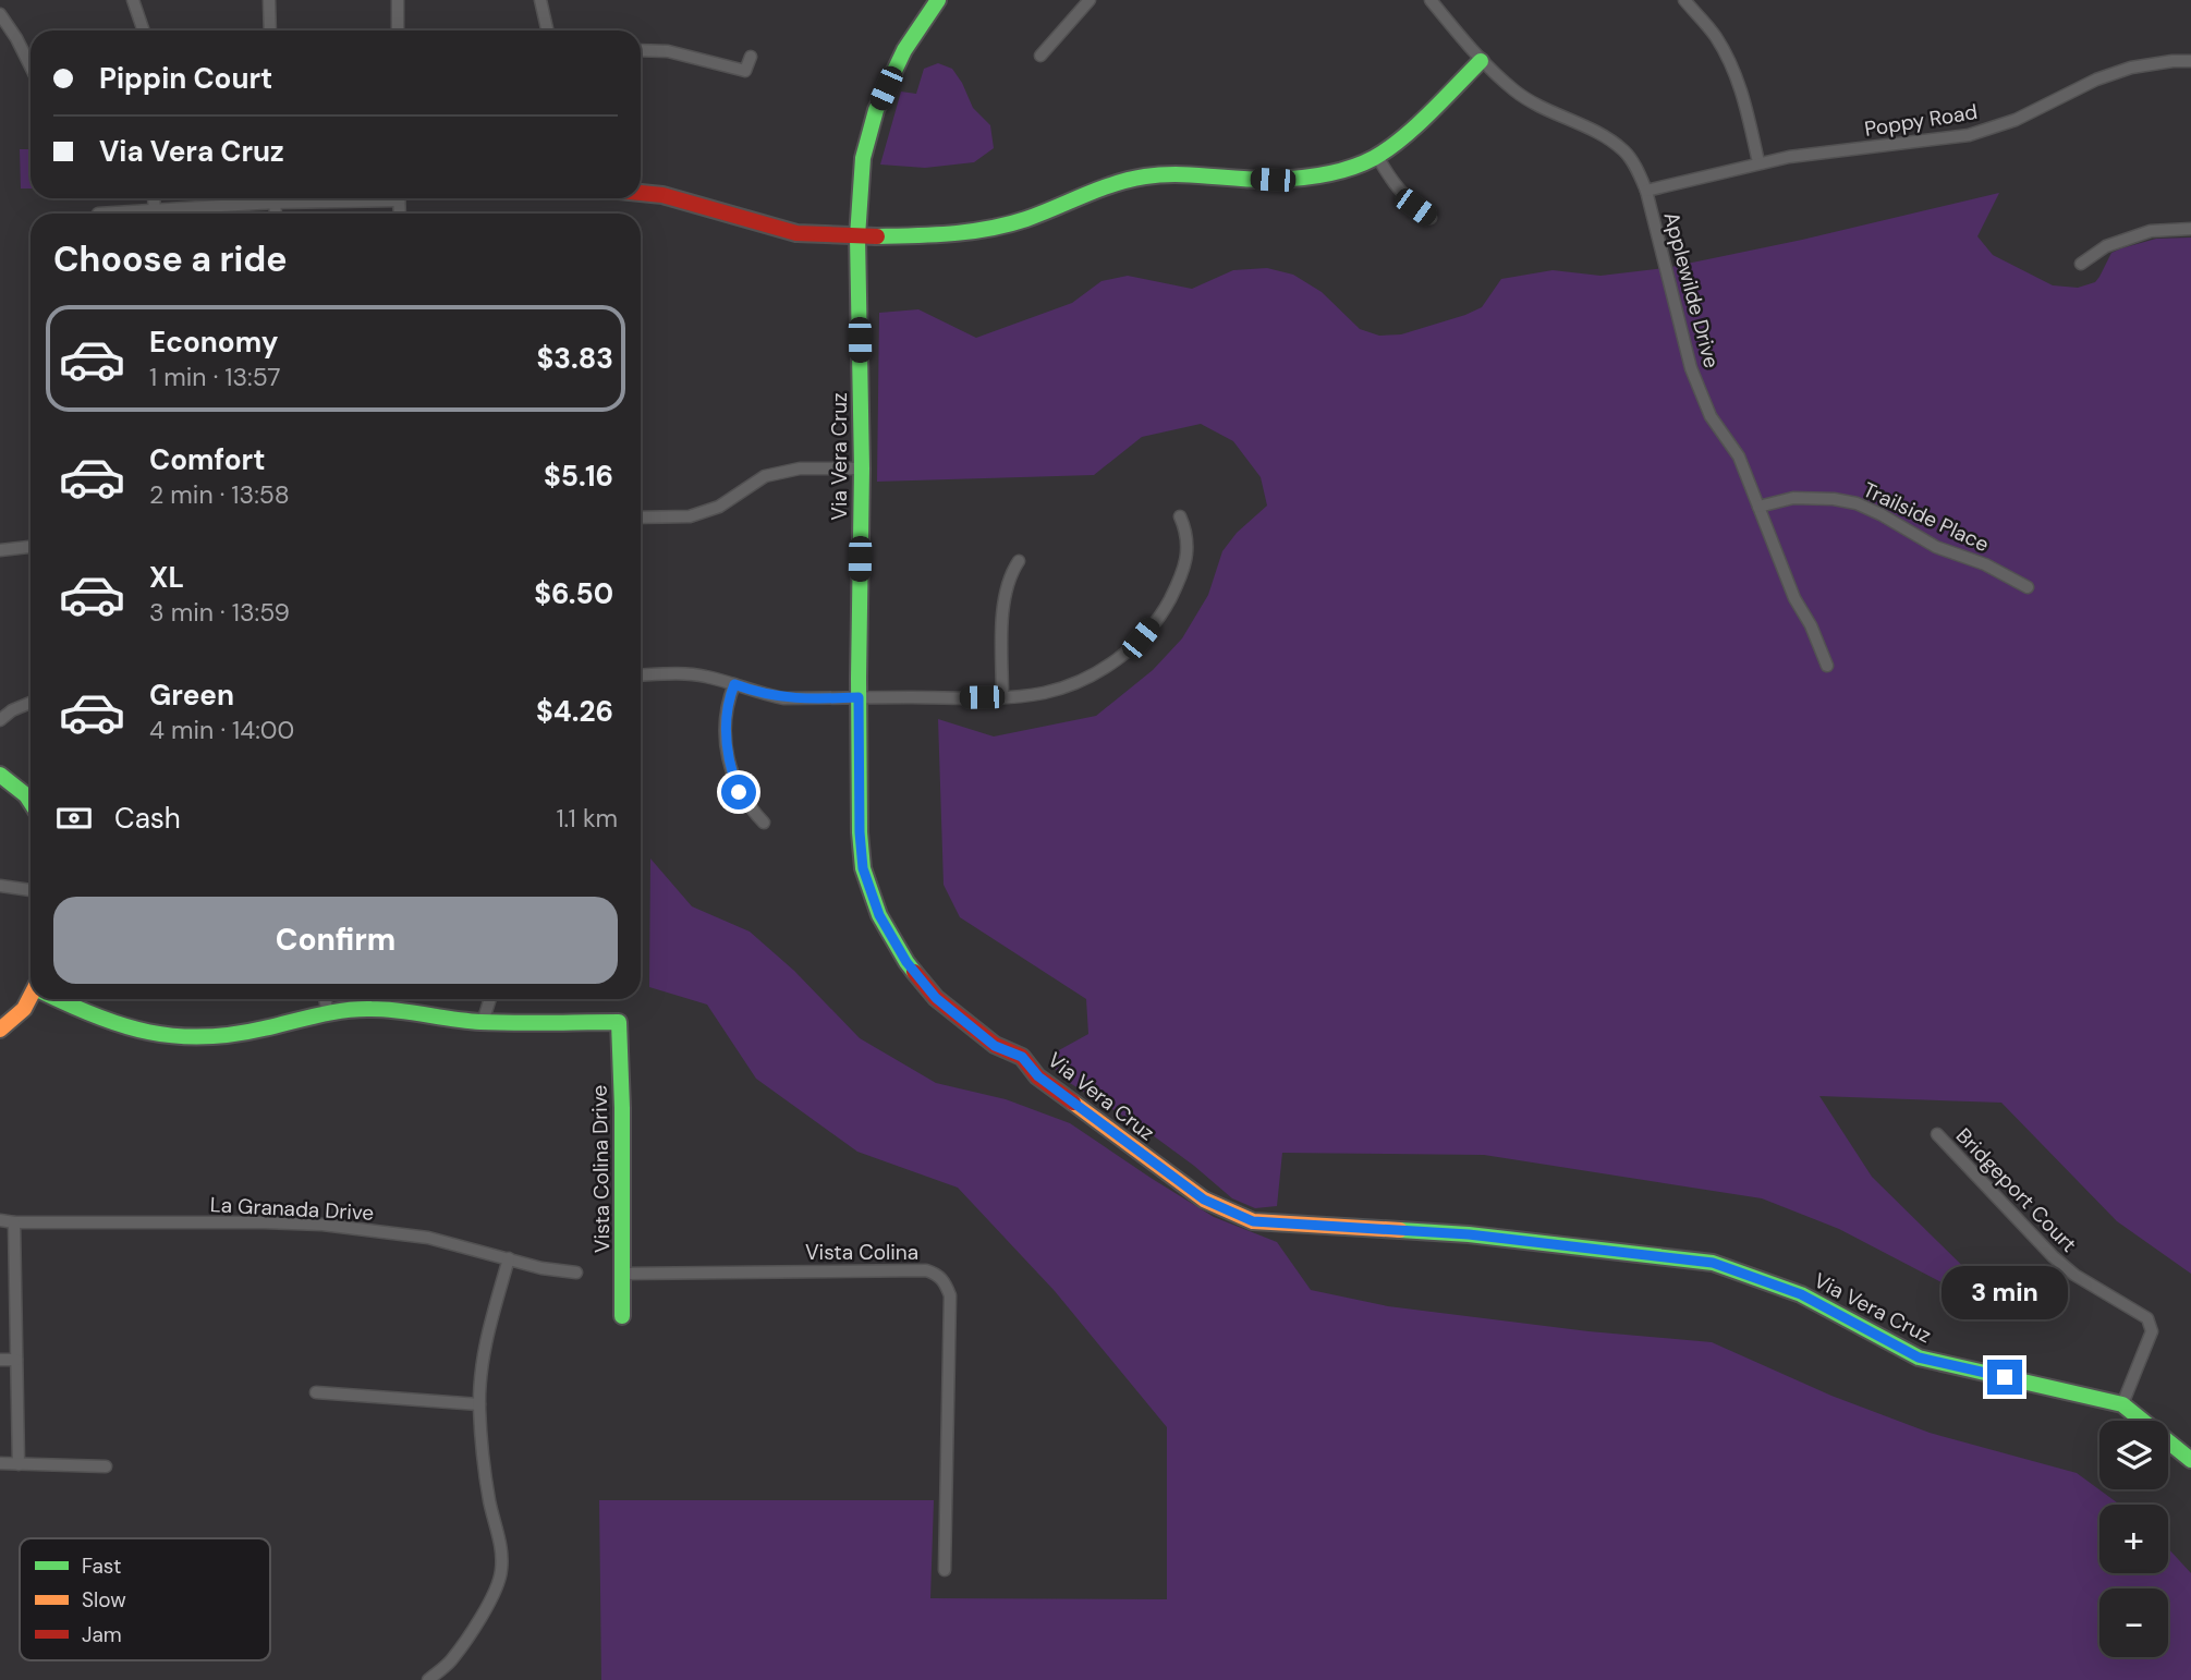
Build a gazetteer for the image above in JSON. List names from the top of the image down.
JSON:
{
  "streets": {
    "street": [
      "Poppy Road",
      "Applewilde Drive",
      "Via Vera Cruz",
      "Trailside Place",
      "Vista Colina Drive",
      "Bridgeport Court",
      "La Granada Drive",
      "Vista Colina"
    ]
  },
  "crossings": [
    ["Poppy Road", "Applewilde Drive"],
    ["Applewilde Drive", "Trailside Place"],
    ["Via Vera Cruz", "Bridgeport Court"],
    ["Vista Colina Drive", "Vista Colina"]
  ],
  "legend": ["Fast", "Slow", "Jam"],
  "page": {
    "banner": ["Pippin Court", "Via Vera Cruz"],
    "heading": "Choose a ride",
    "list": [
      {
        "name": "Economy",
        "note": "1 min · 13:57",
        "value": "$3.83"
      },
      {
        "name": "Comfort",
        "note": "2 min · 13:58",
        "value": "$5.16"
      },
      {
        "name": "XL",
        "note": "3 min · 13:59",
        "value": "$6.50"
      },
      {
        "name": "Green",
        "note": "4 min · 14:00",
        "value": "$4.26"
      }
    ],
    "pay": ["Cash", "1.1 km"],
    "buttons": "Confirm",
    "bubble": "3 min",
    "map_buttons": ["+", "−"]
  }
}
